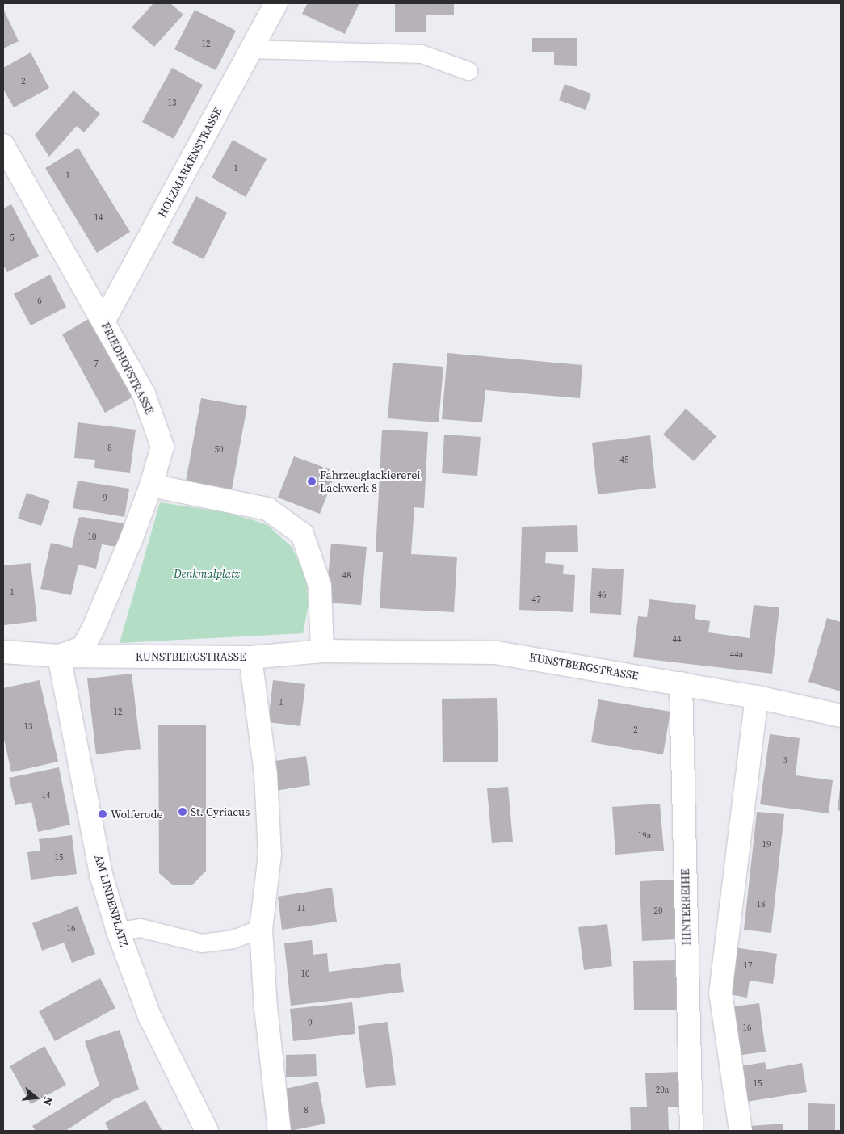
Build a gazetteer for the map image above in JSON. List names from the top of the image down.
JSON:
{
  "streets": {
    "street": [
      "HOLZMARKENSTRASSE",
      "FRIEDHOFSTRASSE",
      "KUNSTBERGSTRASSE",
      "AM LINDENPLATZ",
      "HINTERREIHE"
    ]
  },
  "crossings": [
    ["HOLZMARKENSTRASSE", "FRIEDHOFSTRASSE"],
    ["FRIEDHOFSTRASSE", "KUNSTBERGSTRASSE"],
    ["FRIEDHOFSTRASSE", "AM LINDENPLATZ"],
    ["KUNSTBERGSTRASSE", "AM LINDENPLATZ"],
    ["KUNSTBERGSTRASSE", "HINTERREIHE"]
  ],
  "parks": ["Denkmalplatz"],
  "places": ["Fahrzeuglackiererei Lackwerk 8", "St. Cyriacus", "Wolferode"],
  "house_numbers": [
    "12",
    "2",
    "13",
    "1",
    "1",
    "14",
    "5",
    "6",
    "7",
    "8",
    "50",
    "45",
    "9",
    "10",
    "48",
    "1",
    "46",
    "47",
    "44",
    "44a",
    "1",
    "12",
    "13",
    "2",
    "3",
    "14",
    "19a",
    "19",
    "15",
    "18",
    "11",
    "20",
    "16",
    "17",
    "10",
    "9",
    "16",
    "15",
    "20a",
    "8"
  ],
  "north": "right"
}
